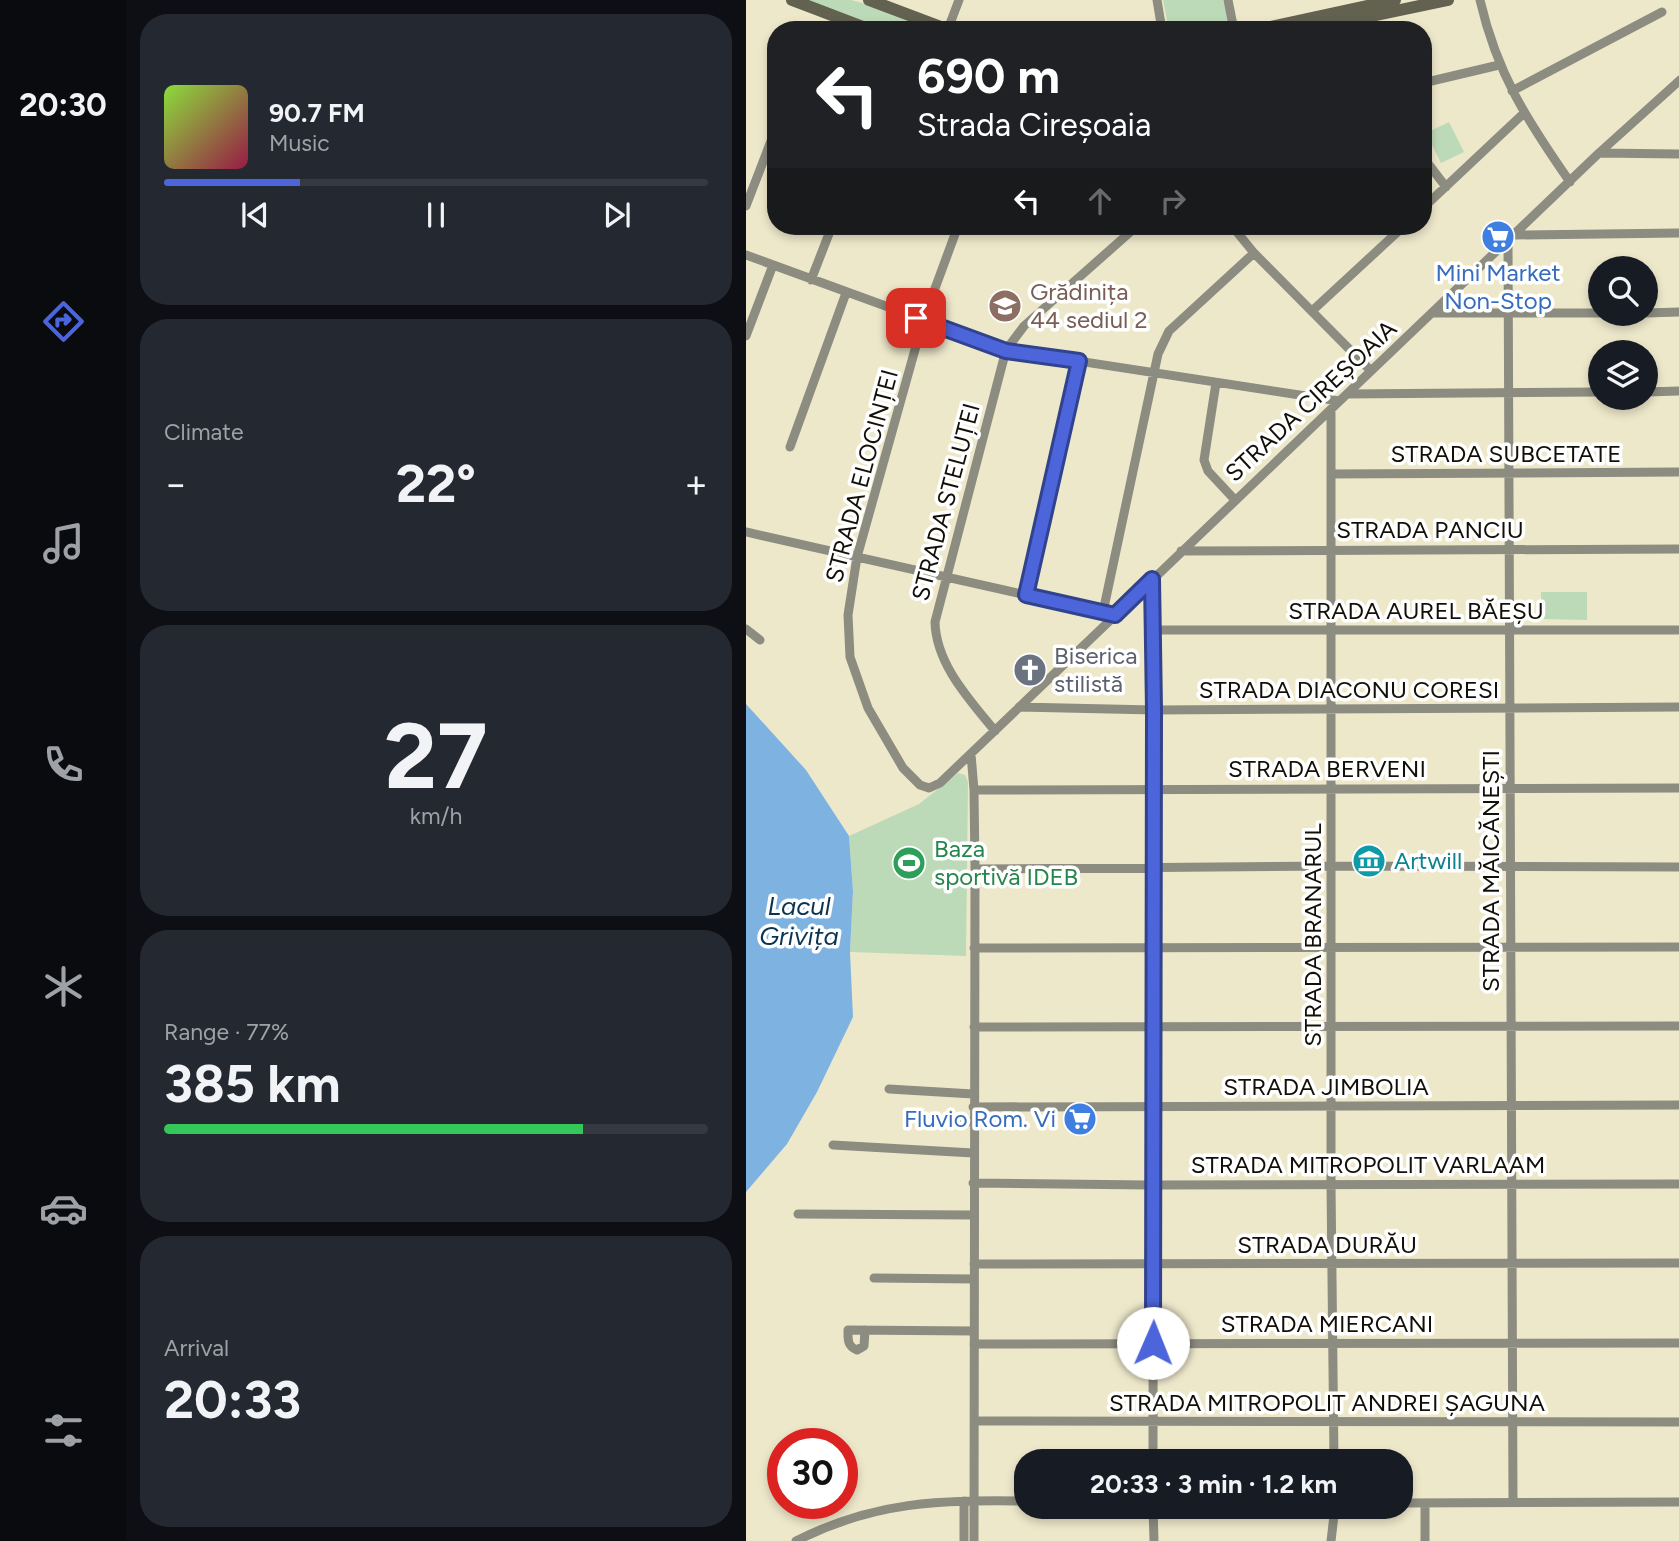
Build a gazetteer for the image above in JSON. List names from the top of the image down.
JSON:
{
  "streets": {
    "street": [
      "STRADA CIREȘOAIA",
      "STRADA SUBCETATE",
      "STRADA ELOCINȚEI",
      "STRADA STELUȚEI",
      "STRADA PANCIU",
      "STRADA AUREL BĂEȘU",
      "STRADA DIACONU CORESI",
      "STRADA BERVENI",
      "STRADA MĂICĂNEȘTI",
      "STRADA BRANARUL",
      "STRADA JIMBOLIA",
      "STRADA MITROPOLIT VARLAAM",
      "STRADA DURĂU",
      "STRADA MIERCANI",
      "STRADA MITROPOLIT ANDREI ȘAGUNA"
    ]
  },
  "crossings": [
    ["STRADA CIREȘOAIA", "STRADA ELOCINȚEI"],
    ["STRADA CIREȘOAIA", "STRADA STELUȚEI"],
    ["STRADA CIREȘOAIA", "STRADA PANCIU"],
    ["STRADA CIREȘOAIA", "STRADA DIACONU CORESI"],
    ["STRADA CIREȘOAIA", "STRADA MĂICĂNEȘTI"],
    ["STRADA CIREȘOAIA", "STRADA BRANARUL"],
    ["STRADA SUBCETATE", "STRADA MĂICĂNEȘTI"],
    ["STRADA SUBCETATE", "STRADA BRANARUL"],
    ["STRADA PANCIU", "STRADA MĂICĂNEȘTI"],
    ["STRADA PANCIU", "STRADA BRANARUL"],
    ["STRADA AUREL BĂEȘU", "STRADA MĂICĂNEȘTI"],
    ["STRADA AUREL BĂEȘU", "STRADA BRANARUL"],
    ["STRADA DIACONU CORESI", "STRADA MĂICĂNEȘTI"],
    ["STRADA DIACONU CORESI", "STRADA BRANARUL"],
    ["STRADA BERVENI", "STRADA MĂICĂNEȘTI"],
    ["STRADA BERVENI", "STRADA BRANARUL"],
    ["STRADA MĂICĂNEȘTI", "STRADA JIMBOLIA"],
    ["STRADA MĂICĂNEȘTI", "STRADA MITROPOLIT VARLAAM"],
    ["STRADA MĂICĂNEȘTI", "STRADA DURĂU"],
    ["STRADA MĂICĂNEȘTI", "STRADA MIERCANI"],
    ["STRADA MĂICĂNEȘTI", "STRADA MITROPOLIT ANDREI ȘAGUNA"],
    ["STRADA BRANARUL", "STRADA JIMBOLIA"],
    ["STRADA BRANARUL", "STRADA MITROPOLIT VARLAAM"],
    ["STRADA BRANARUL", "STRADA DURĂU"],
    ["STRADA BRANARUL", "STRADA MIERCANI"],
    ["STRADA BRANARUL", "STRADA MITROPOLIT ANDREI ȘAGUNA"]
  ],
  "water": ["Lacul Grivița"],
  "places": {
    "supermarket": ["Mini Market Non-Stop", "Fluvio Rom. Vi"],
    "school or university": ["Grădinița 44 sediul 2"],
    "church": ["Biserica stilistă"],
    "museum": ["Artwill"],
    "sports": ["Baza sportivă IDEB"]
  },
  "page": {
    "tabs": "20:30",
    "turn": ["690 m", "Strada Cireșoaia"],
    "song": ["90.7 FM", "Music"],
    "tile": [
      "Climate",
      ["27", "km/h"],
      ["Range · 77%", "385 km"],
      ["Arrival", "20:33"]
    ],
    "heat": ["−", "22°", "+"],
    "limit": "30",
    "trip": "20:33 · 3 min · 1.2 km"
  }
}
